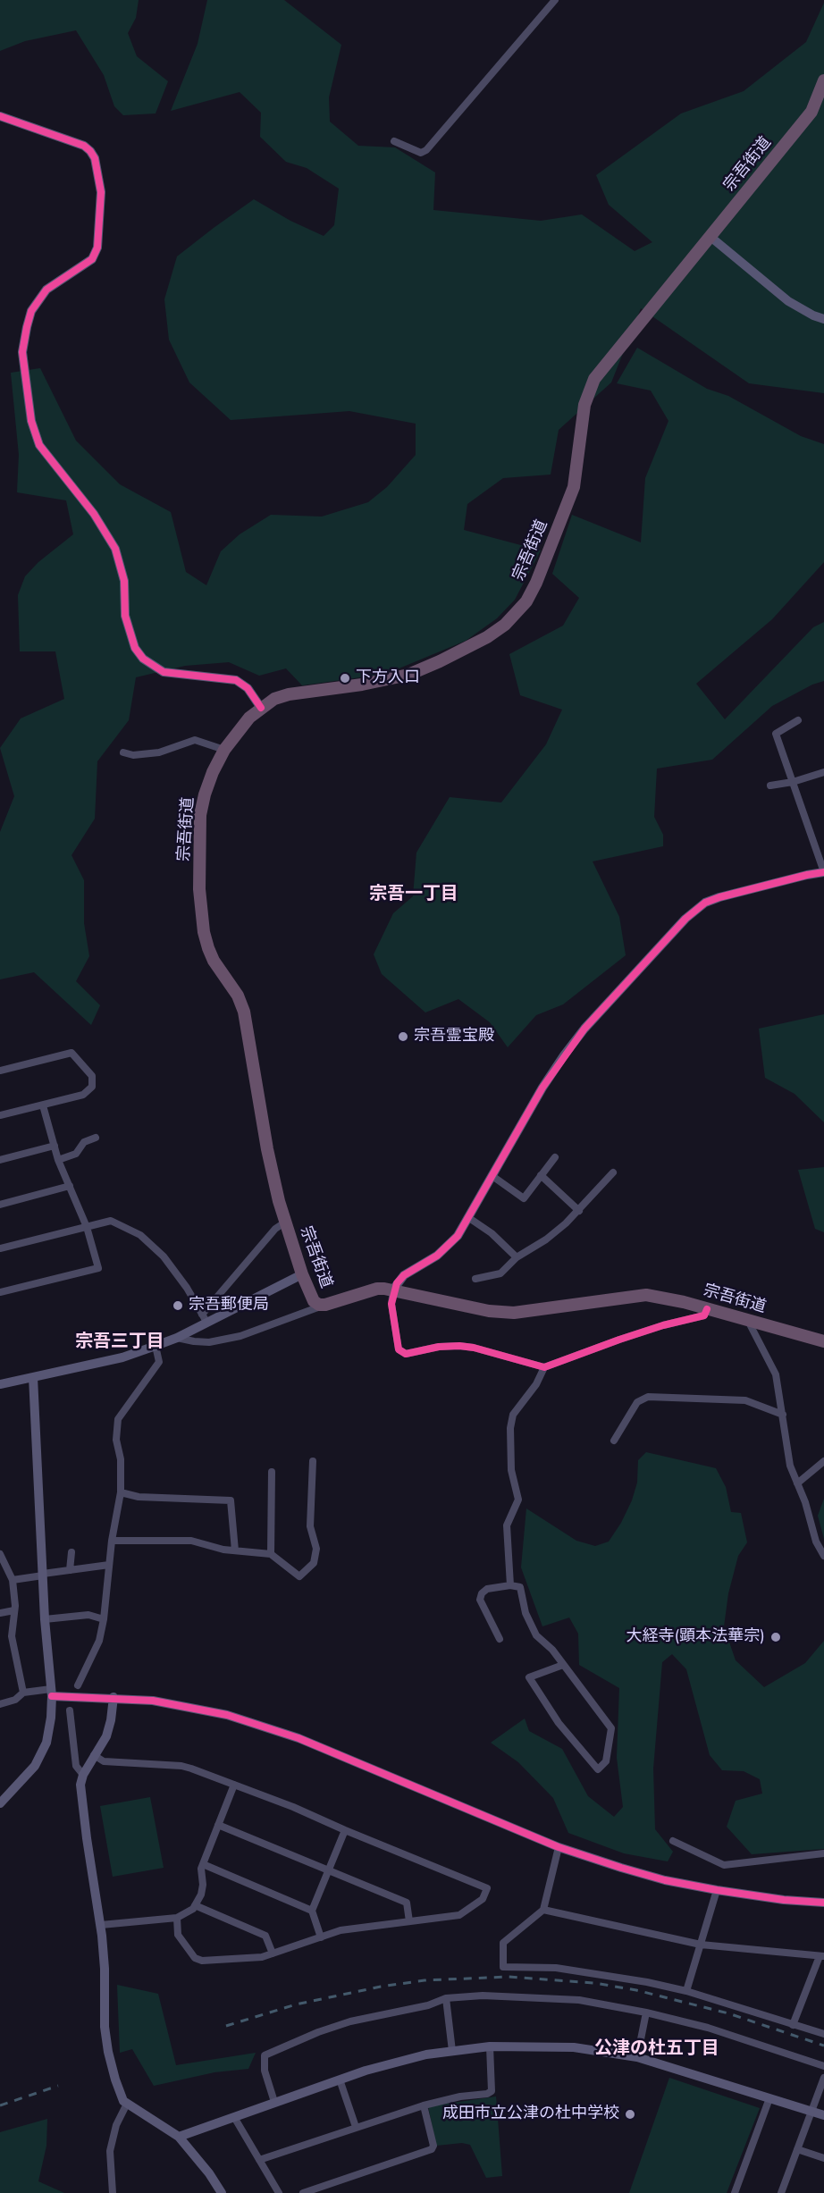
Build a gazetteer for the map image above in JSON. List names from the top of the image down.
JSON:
{
  "streets": {
    "highway": ["宗吾街道"]
  },
  "districts": ["宗吾一丁目", "宗吾三丁目", "公津の杜五丁目"],
  "places": [
    "下方入口",
    "宗吾霊宝殿",
    "宗吾郵便局",
    "大経寺(顕本法華宗)",
    "成田市立公津の杜中学校"
  ]
}
